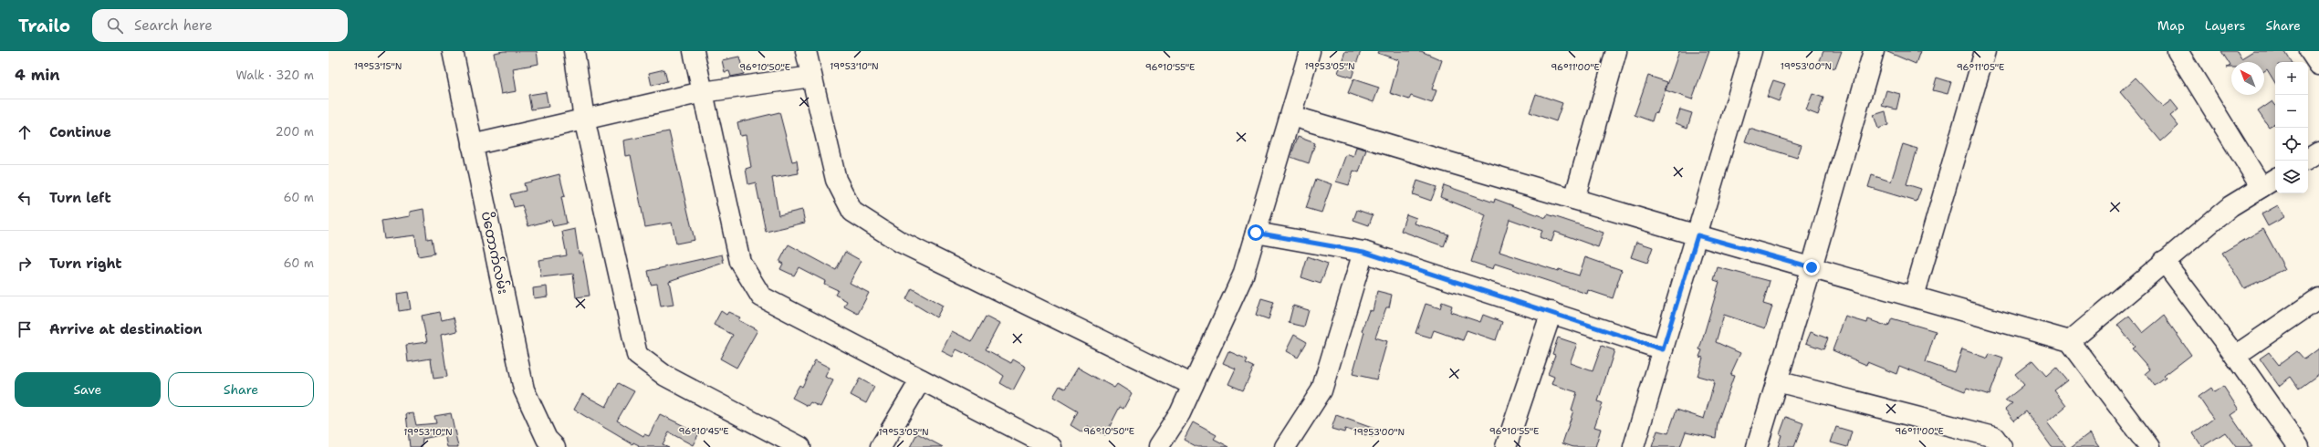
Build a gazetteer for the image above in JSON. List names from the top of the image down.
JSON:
{
  "streets": {
    "street": ["ပိတောက်လမ်း"]
  },
  "north": "top left",
  "page": {
    "header": "Trailo",
    "search": "Search here",
    "nav": ["Map", "Layers", "Share"],
    "heading": ["4 min", "Walk · 320 m"],
    "map_buttons": ["+", "−"],
    "list": [
      ["Continue", "200 m"],
      ["Turn left", "60 m"],
      ["Turn right", "60 m"],
      "Arrive at destination"
    ],
    "buttons": ["Save", "Share"]
  },
  "coordinates": [
    "19°53'15\"N",
    "19°53'10\"N",
    "19°53'05\"N",
    "19°53'00\"N",
    "96°10'50\"E",
    "96°10'55\"E",
    "96°11'00\"E",
    "96°11'05\"E",
    "96°10'45\"E"
  ]
}
